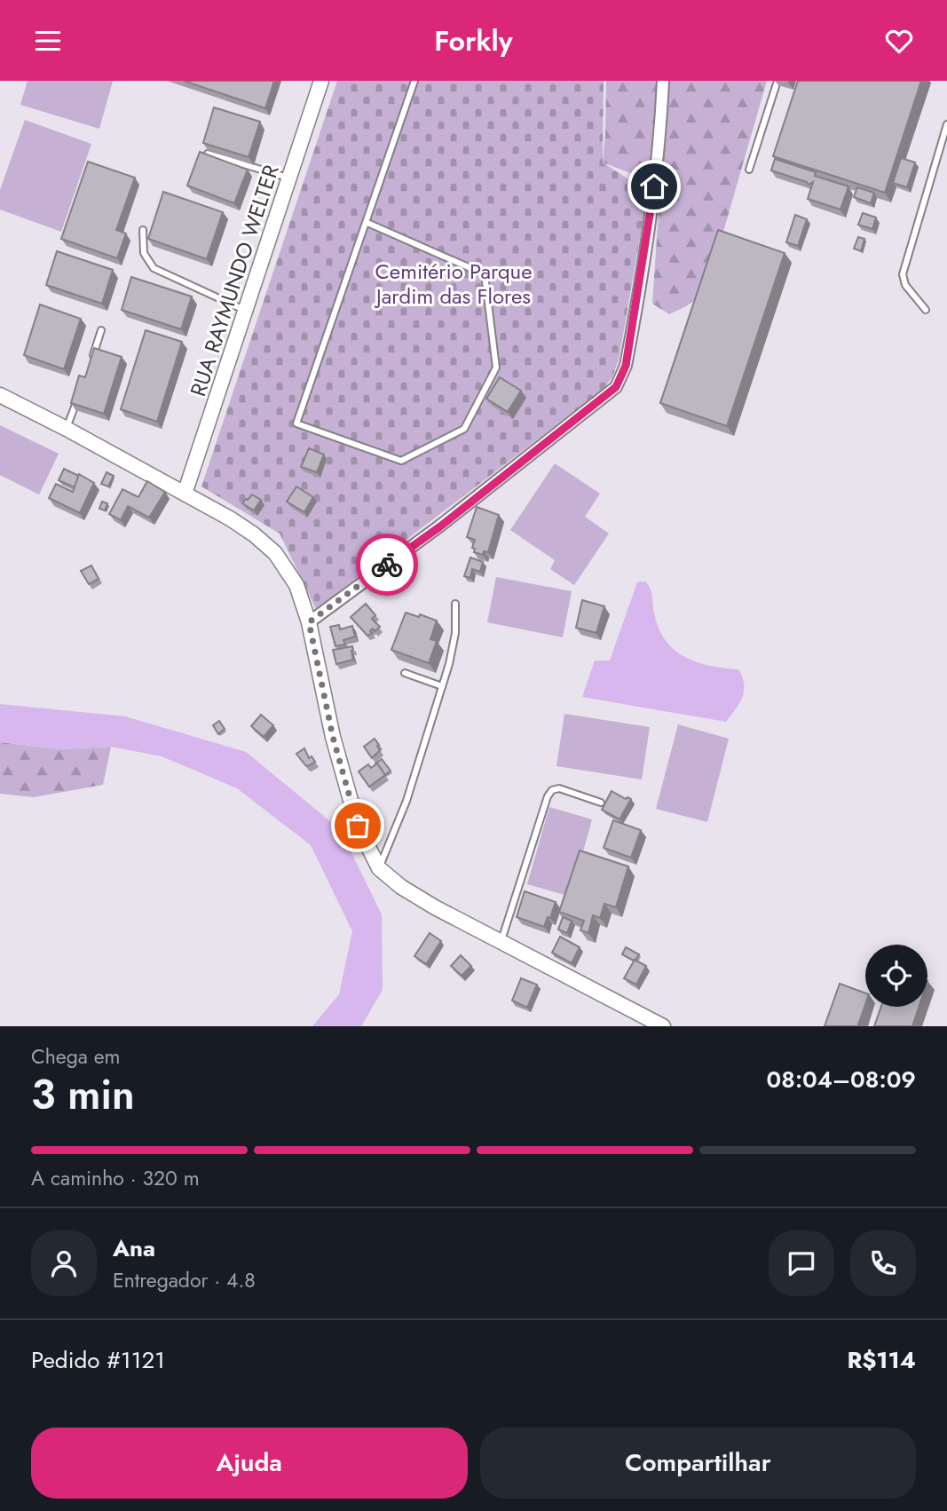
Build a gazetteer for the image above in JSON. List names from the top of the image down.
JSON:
{
  "streets": {
    "street": ["RUA RAYMUNDO WELTER"]
  },
  "parks": ["Cemitério Parque Jardim das Flores"],
  "page": {
    "header": "Forkly",
    "heading": ["3 min", "Chega em", "08:04–08:09"],
    "panel": [
      "Ana",
      "Entregador · 4.8",
      "Pedido #1121",
      "R$114"
    ],
    "bar": "A caminho · 320 m",
    "buttons": ["Ajuda", "Compartilhar"]
  }
}
